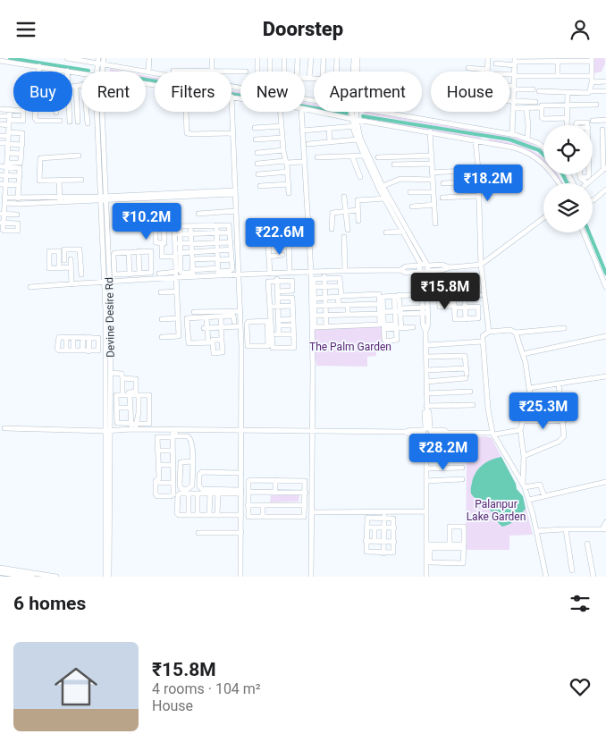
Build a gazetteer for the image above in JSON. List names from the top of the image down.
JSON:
{
  "streets": {
    "street": ["Devine Desire Rd"]
  },
  "parks": ["The Palm Garden", "Palanpur Lake Garden"],
  "page": {
    "header": "Doorstep",
    "chip": [
      "Buy",
      "Rent",
      "Filters",
      "New",
      "Apartment",
      "House"
    ],
    "price": [
      "₹18.2M",
      "₹10.2M",
      "₹22.6M",
      "₹15.8M",
      "₹25.3M",
      "₹28.2M"
    ],
    "heading": "6 homes",
    "list": [
      {
        "name": "₹15.8M",
        "note": "4 rooms · 104 m² · House"
      }
    ]
  }
}
